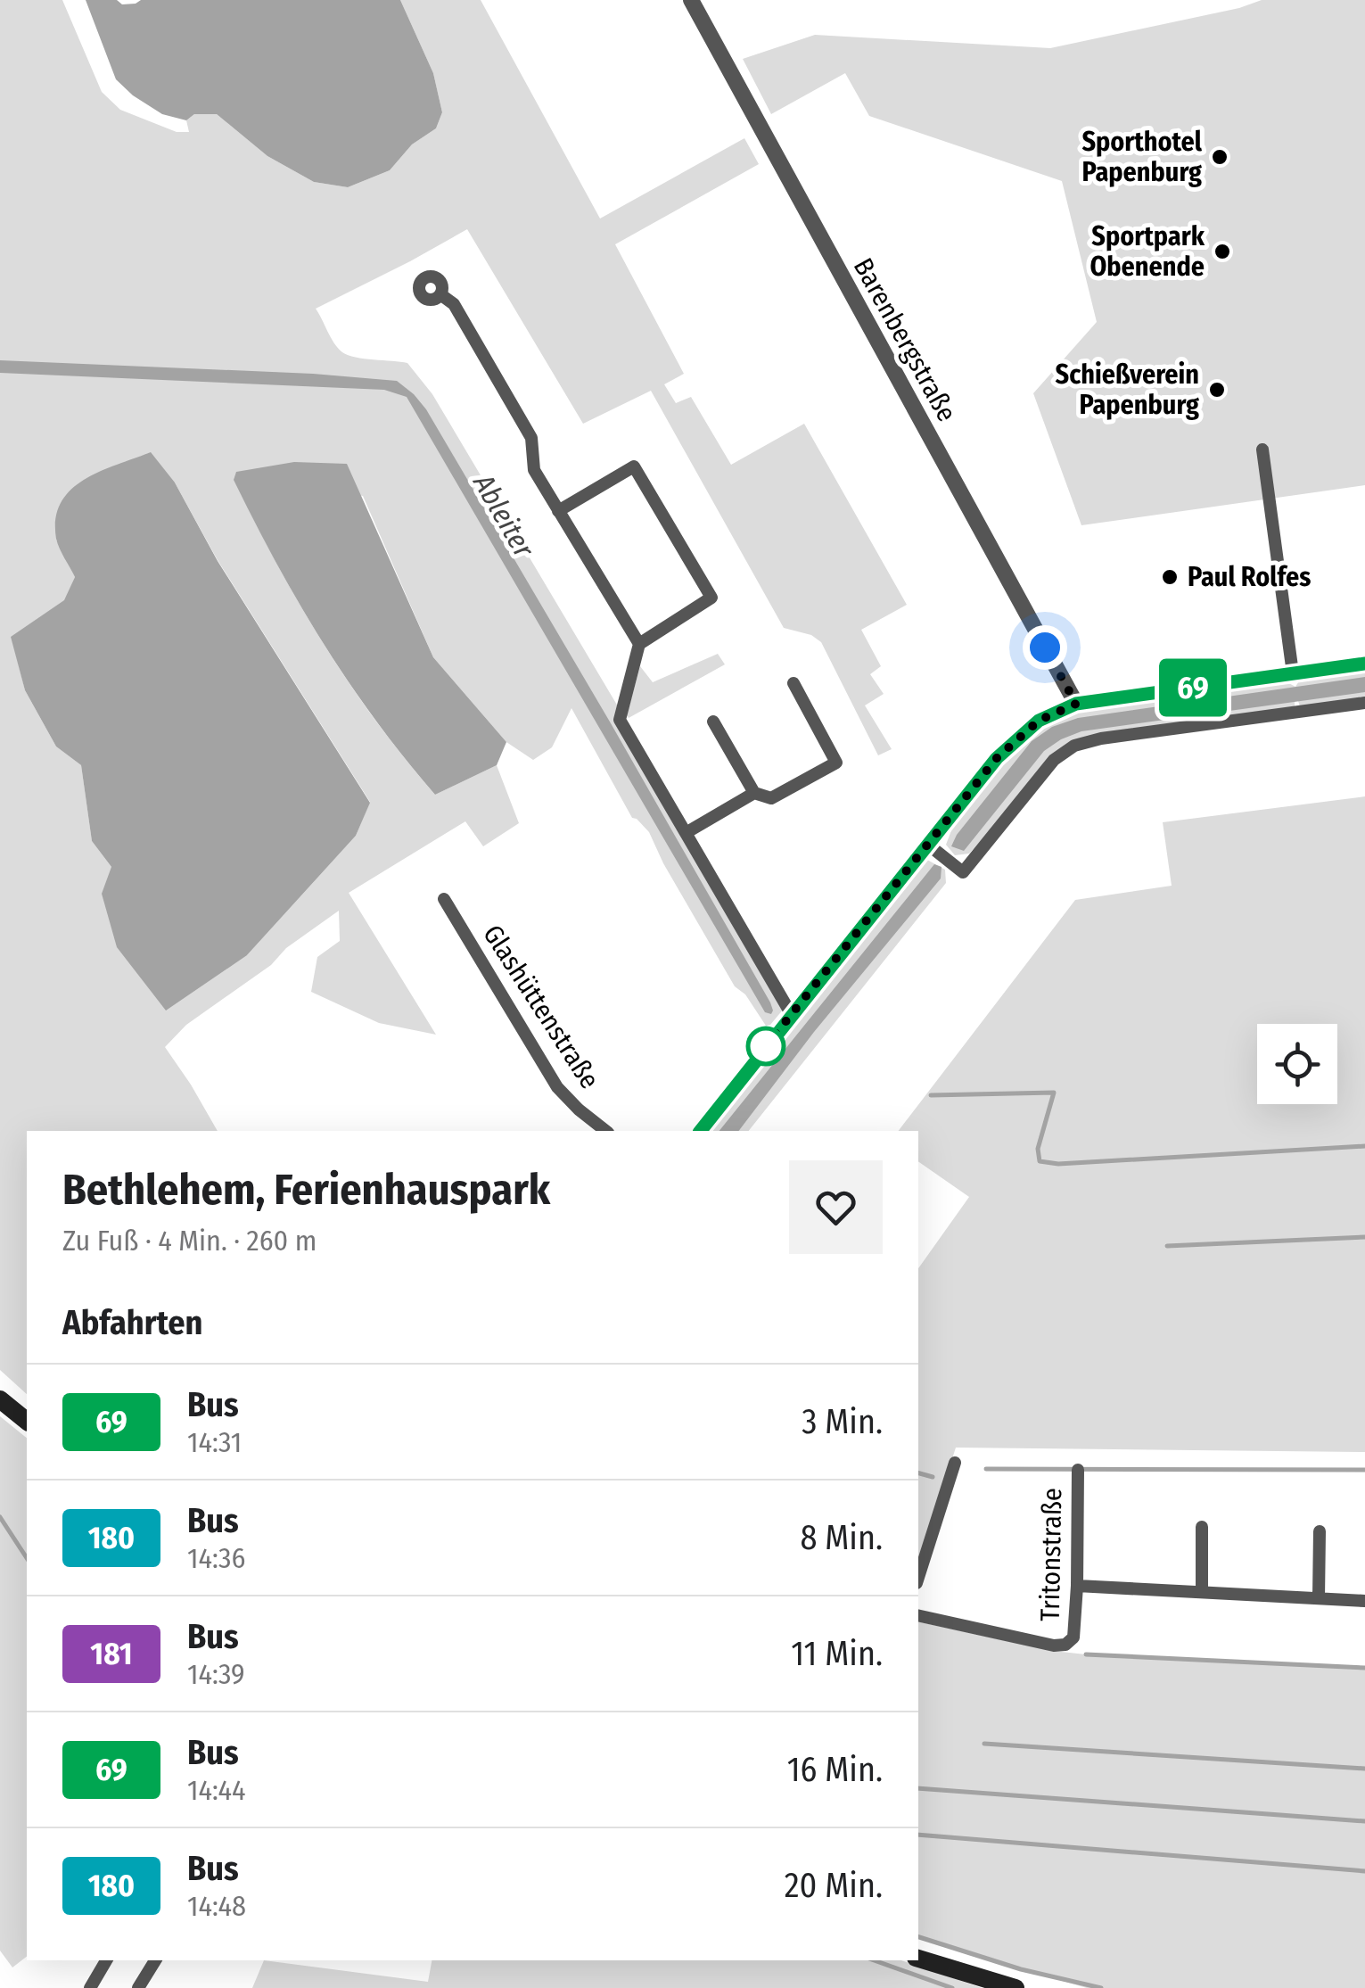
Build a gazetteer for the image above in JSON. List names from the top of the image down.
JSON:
{
  "streets": {
    "street": ["Barenbergstraße", "Glashüttenstraße", "Tritonstraße"]
  },
  "water": ["Ableiter"],
  "places": [
    "Sporthotel Papenburg",
    "Sportpark Obenende",
    "Schießverein Papenburg",
    "Paul Rolfes"
  ],
  "lines": ["bus line 69"],
  "page": {
    "on_map": "69",
    "heading": [
      ["Bethlehem, Ferienhauspark", "Zu Fuß · 4 Min. · 260 m"],
      "Abfahrten"
    ],
    "list": [
      {
        "mark": "69",
        "name": "Bus",
        "note": "14:31",
        "value": "3 Min."
      },
      {
        "mark": "180",
        "name": "Bus",
        "note": "14:36",
        "value": "8 Min."
      },
      {
        "mark": "181",
        "name": "Bus",
        "note": "14:39",
        "value": "11 Min."
      },
      {
        "mark": "69",
        "name": "Bus",
        "note": "14:44",
        "value": "16 Min."
      },
      {
        "mark": "180",
        "name": "Bus",
        "note": "14:48",
        "value": "20 Min."
      }
    ]
  }
}
